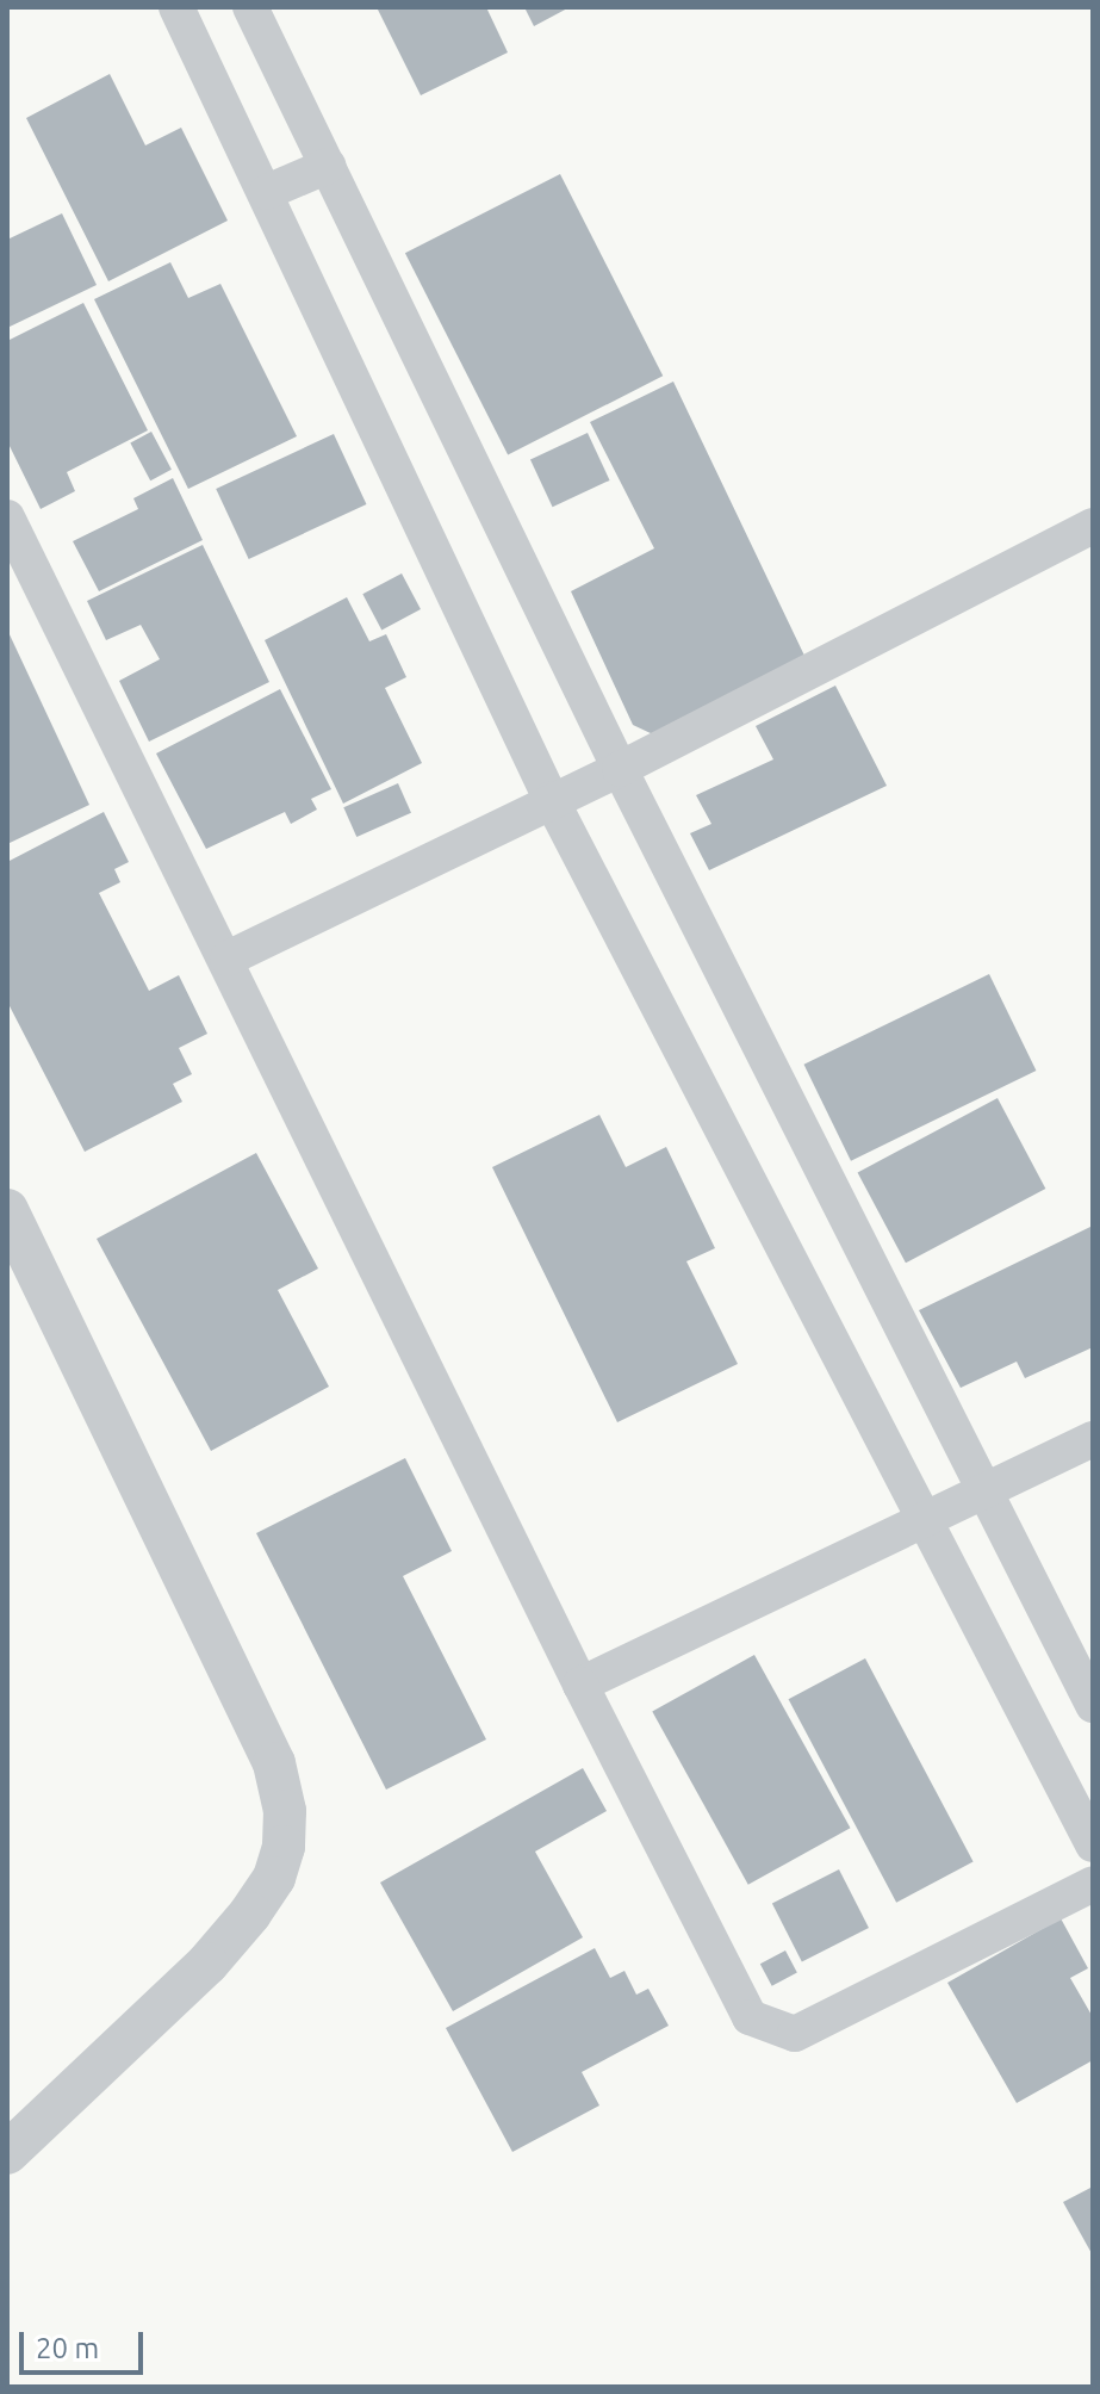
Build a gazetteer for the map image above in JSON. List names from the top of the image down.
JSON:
{
  "scale_bar": "20 m"
}
